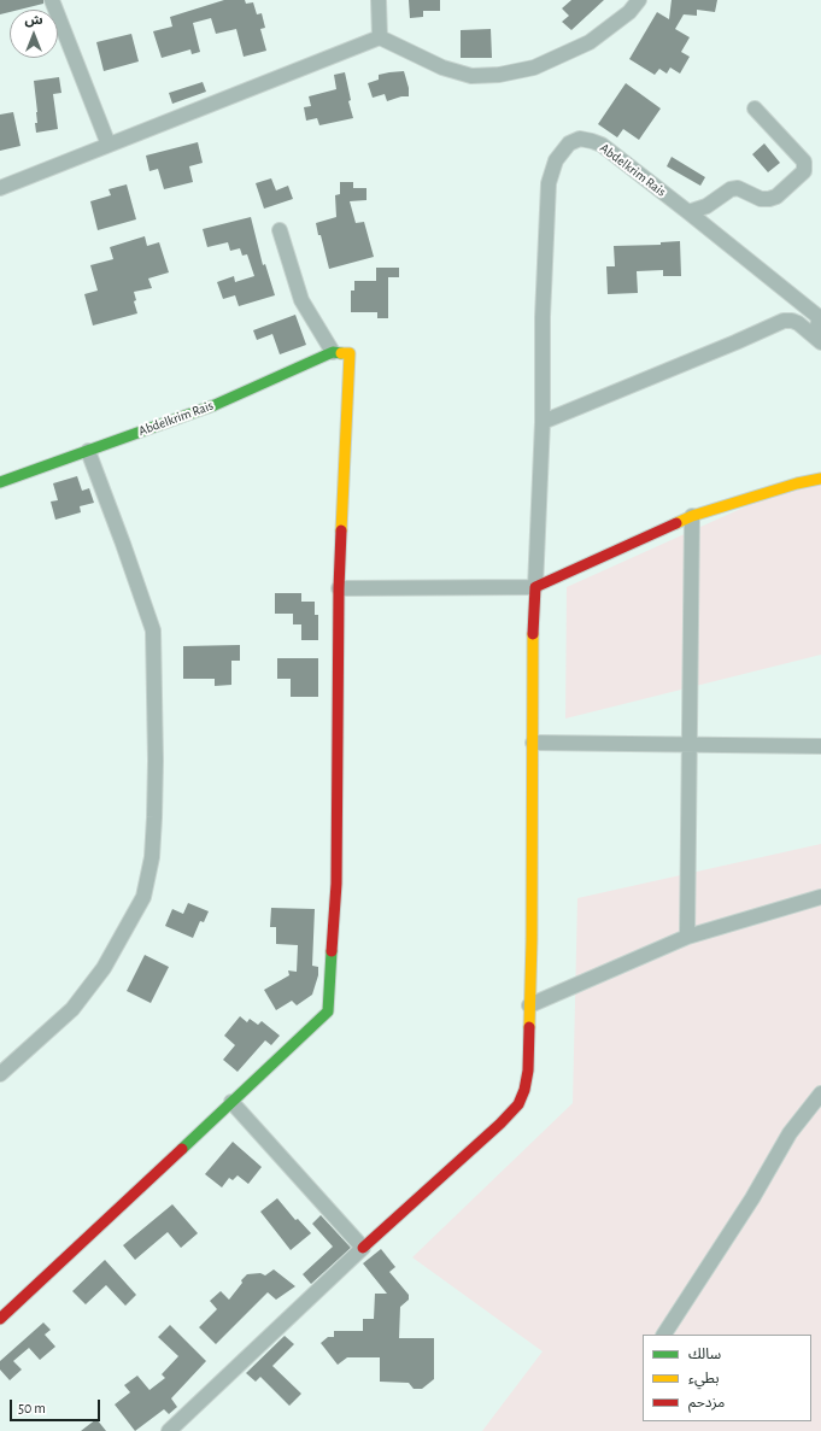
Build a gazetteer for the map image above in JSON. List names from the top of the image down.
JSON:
{
  "streets": {
    "street": ["Abdelkrim Rais"]
  },
  "legend": ["سالك", "بطيء", "مزدحم"],
  "scale_bar": "50 m",
  "north": "top"
}
